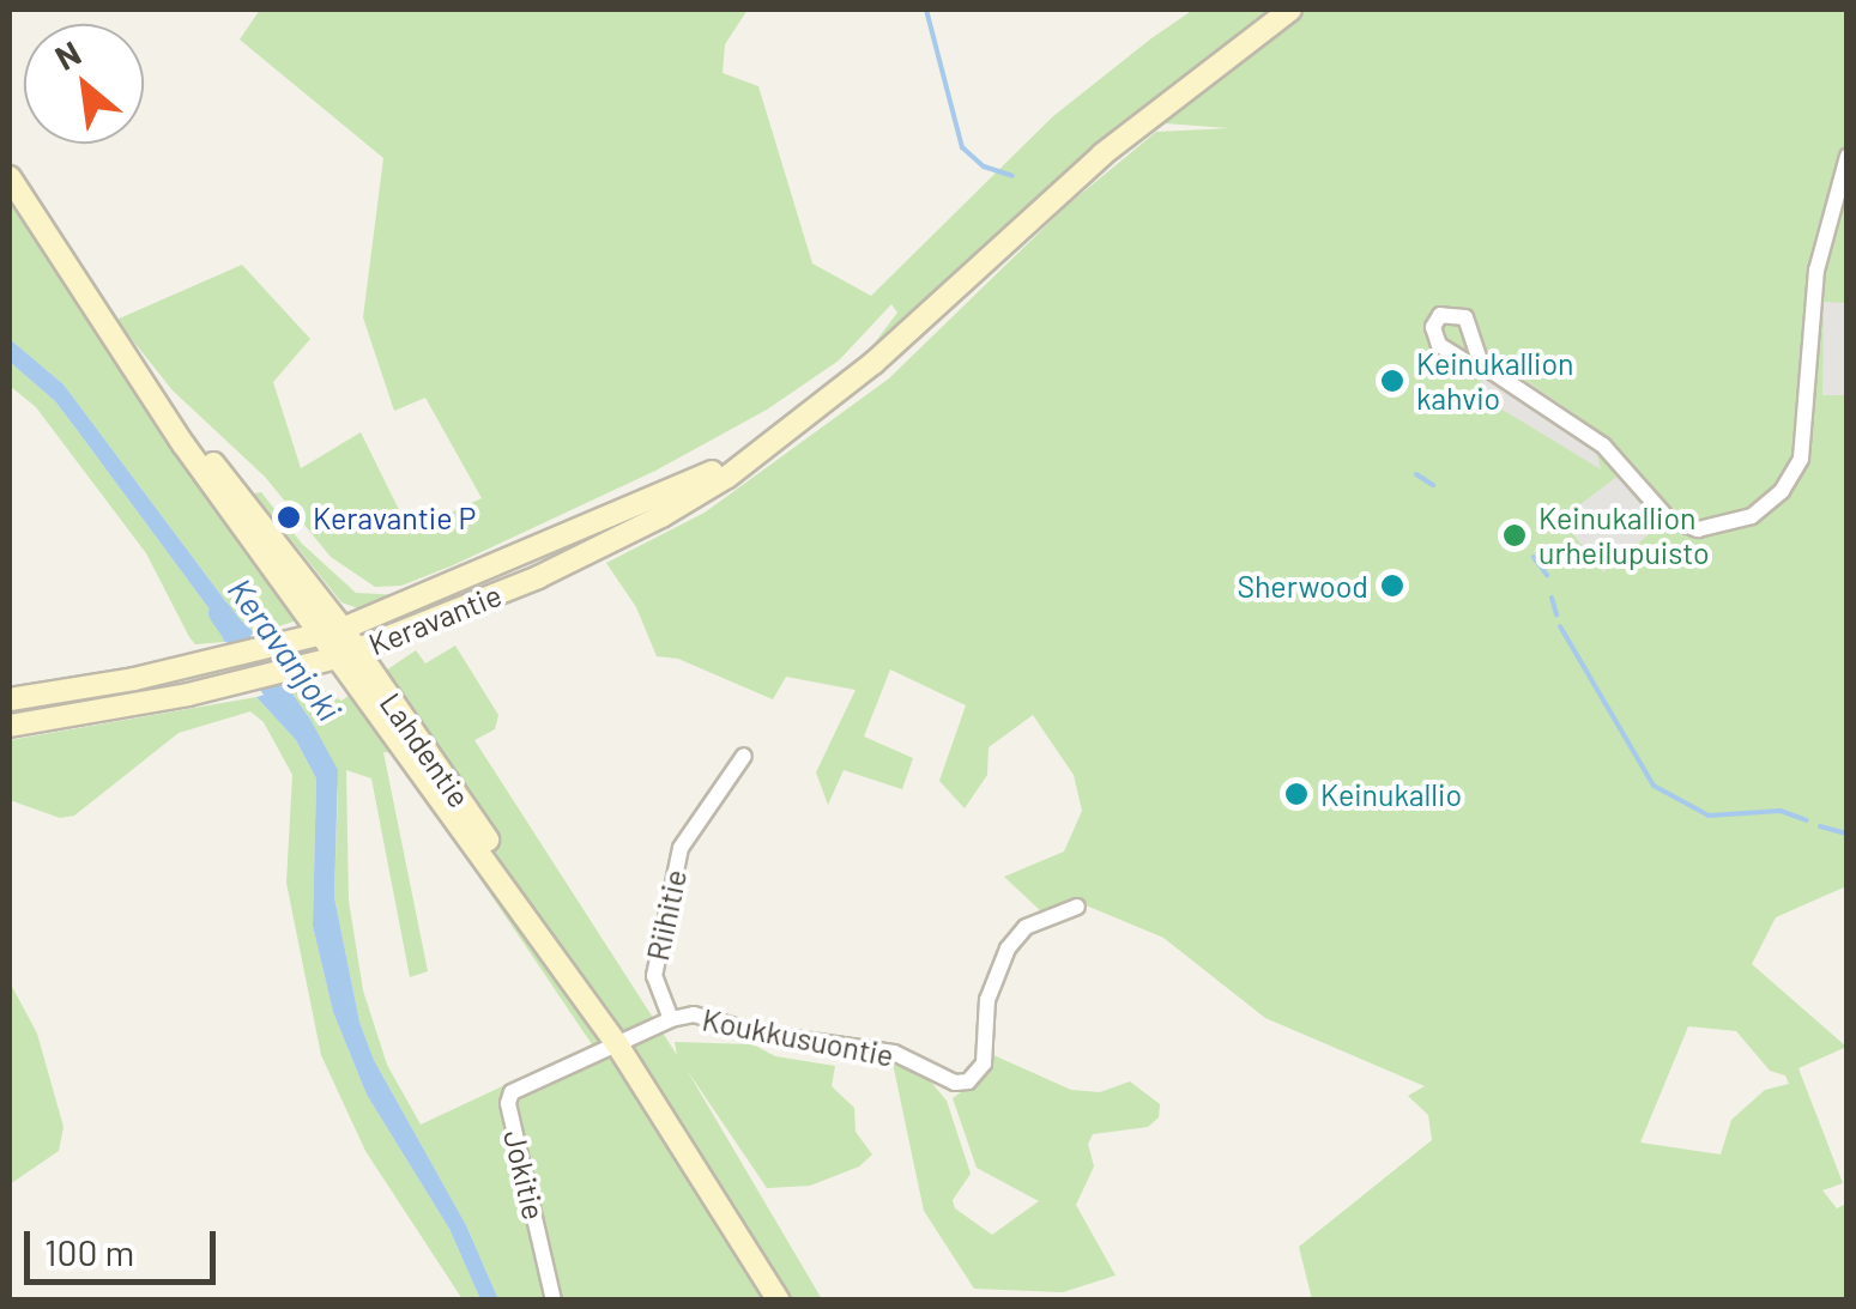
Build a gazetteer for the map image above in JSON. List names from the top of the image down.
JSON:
{
  "streets": {
    "main road": ["Keravantie", "Lahdentie"],
    "street": ["Riihitie", "Koukkusuontie", "Jokitie"]
  },
  "crossings": [
    ["Keravantie", "Lahdentie"],
    ["Lahdentie", "Koukkusuontie"],
    ["Lahdentie", "Jokitie"],
    ["Riihitie", "Koukkusuontie"],
    ["Koukkusuontie", "Jokitie"]
  ],
  "water": ["Keravanjoki"],
  "places": [
    "Keinukallion kahvio",
    "Keravantie P",
    "Keinukallion urheilupuisto",
    "Sherwood",
    "Keinukallio"
  ],
  "scale_bar": "100 m",
  "north": "top left"
}
